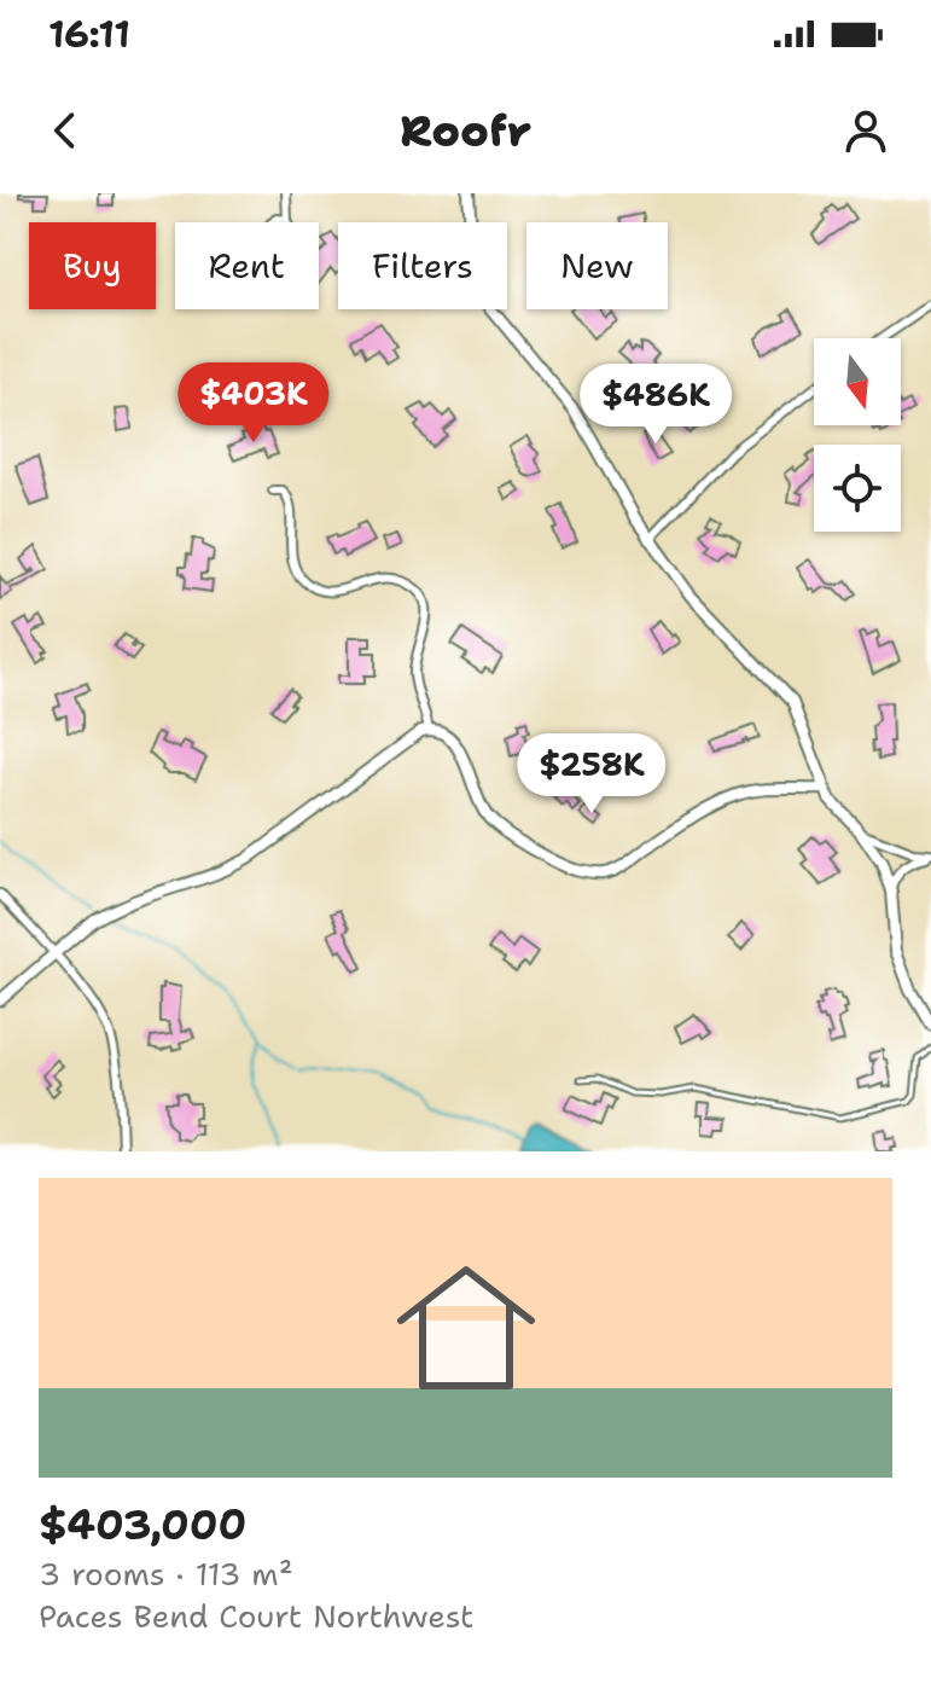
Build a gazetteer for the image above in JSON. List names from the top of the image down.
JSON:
{
  "north": "bottom",
  "page": {
    "status": "16:11",
    "header": "Roofr",
    "chip": [
      "Buy",
      "Rent",
      "Filters",
      "New"
    ],
    "price": ["$403K", "$486K", "$258K"],
    "list": [
      {
        "name": "$403,000",
        "note": "3 rooms · 113 m² · Paces Bend Court Northwest"
      }
    ]
  }
}
